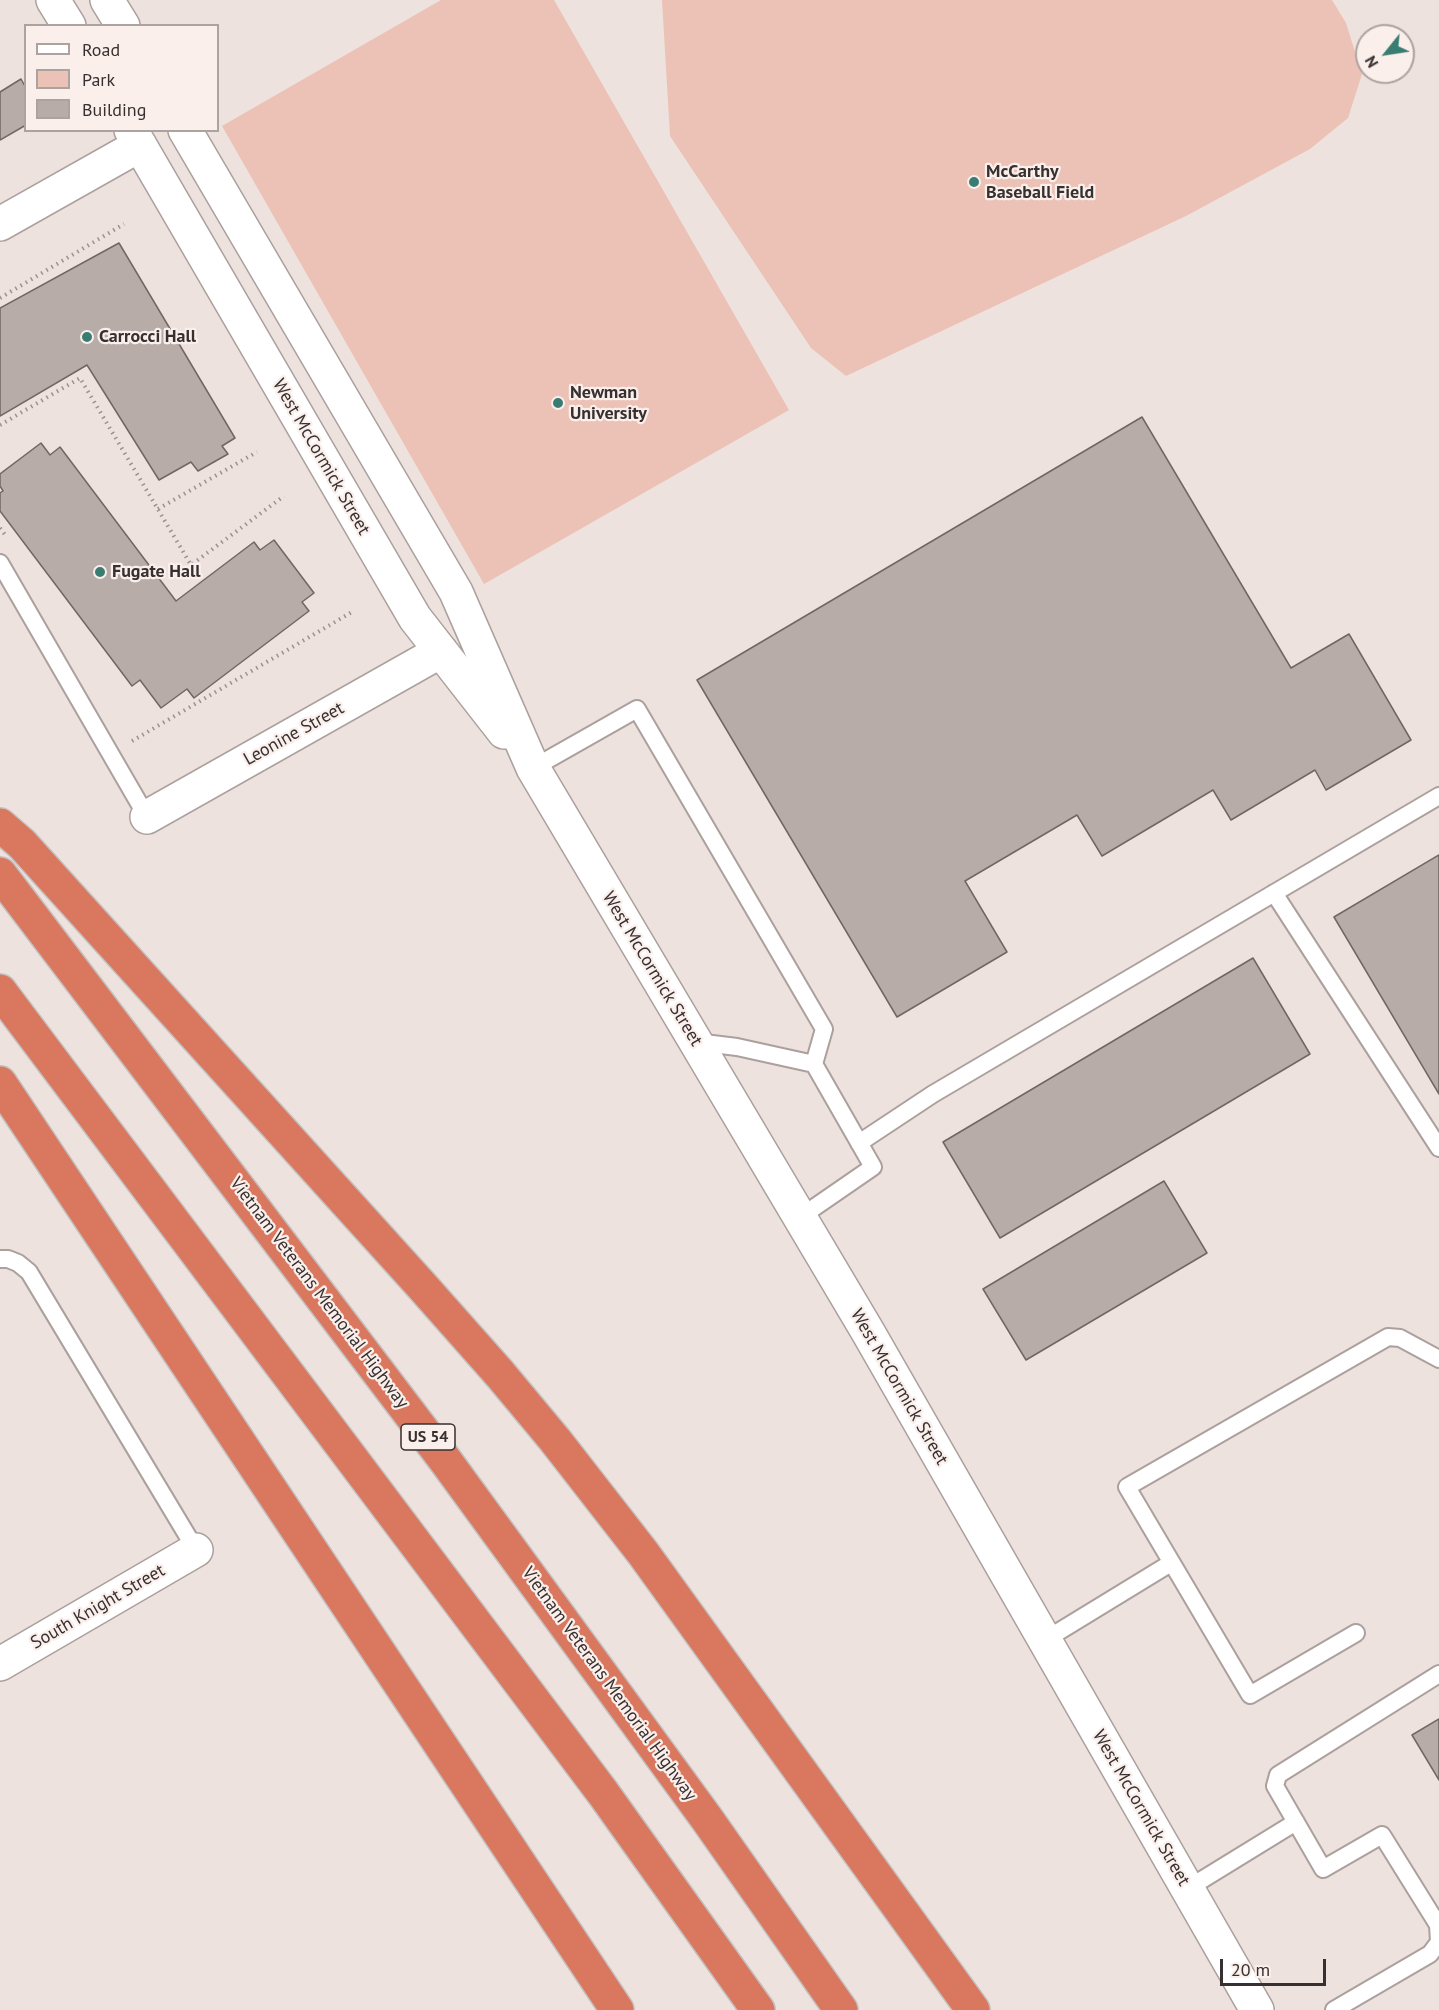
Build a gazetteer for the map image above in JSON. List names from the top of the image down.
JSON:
{
  "streets": {
    "highway": ["Vietnam Veterans Memorial Highway", "US 54"],
    "street": ["West McCormick Street", "Leonine Street", "South Knight Street"]
  },
  "crossings": [
    ["West McCormick Street", "Leonine Street"]
  ],
  "places": [
    "McCarthy Baseball Field",
    "Carrocci Hall",
    "Newman University",
    "Fugate Hall"
  ],
  "legend": ["Road", "Park", "Building"],
  "scale_bar": "20 m",
  "north": "bottom left"
}
